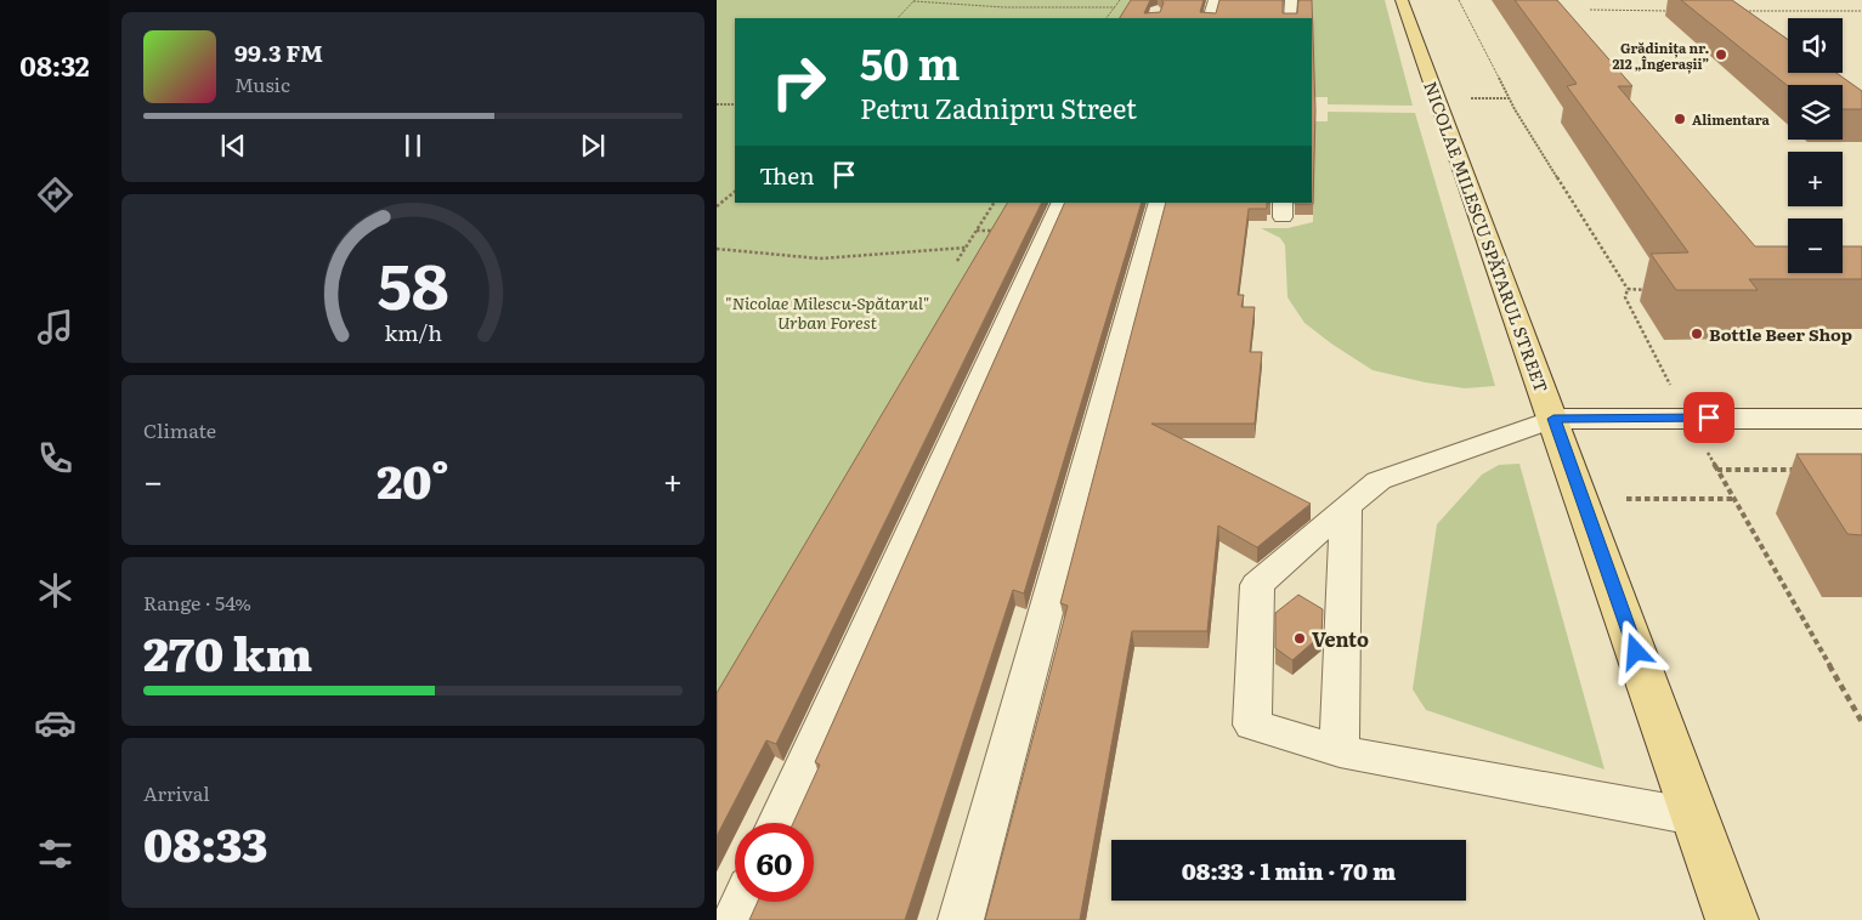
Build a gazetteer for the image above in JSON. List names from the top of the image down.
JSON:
{
  "streets": {
    "main road": ["NICOLAE MILESCU SPĂTARUL STREET"]
  },
  "parks": ["\"Nicolae Milescu-Spătarul\" Urban Forest"],
  "places": [
    "Grădinița nr. 212 „Îngerașii”",
    "Alimentara",
    "Bottle Beer Shop",
    "Vento"
  ],
  "page": {
    "tabs": "08:32",
    "map_buttons": ["+", "−"],
    "turn": ["50 m", "Petru Zadnipru Street"],
    "song": ["99.3 FM", "Music"],
    "then": "Then",
    "tile": [
      "Climate",
      ["Range · 54%", "270 km"],
      ["Arrival", "08:33"]
    ],
    "heat": ["−", "20°", "+"],
    "limit": "60",
    "trip": "08:33 · 1 min · 70 m",
    "gauge": ["58", "km/h"]
  }
}
